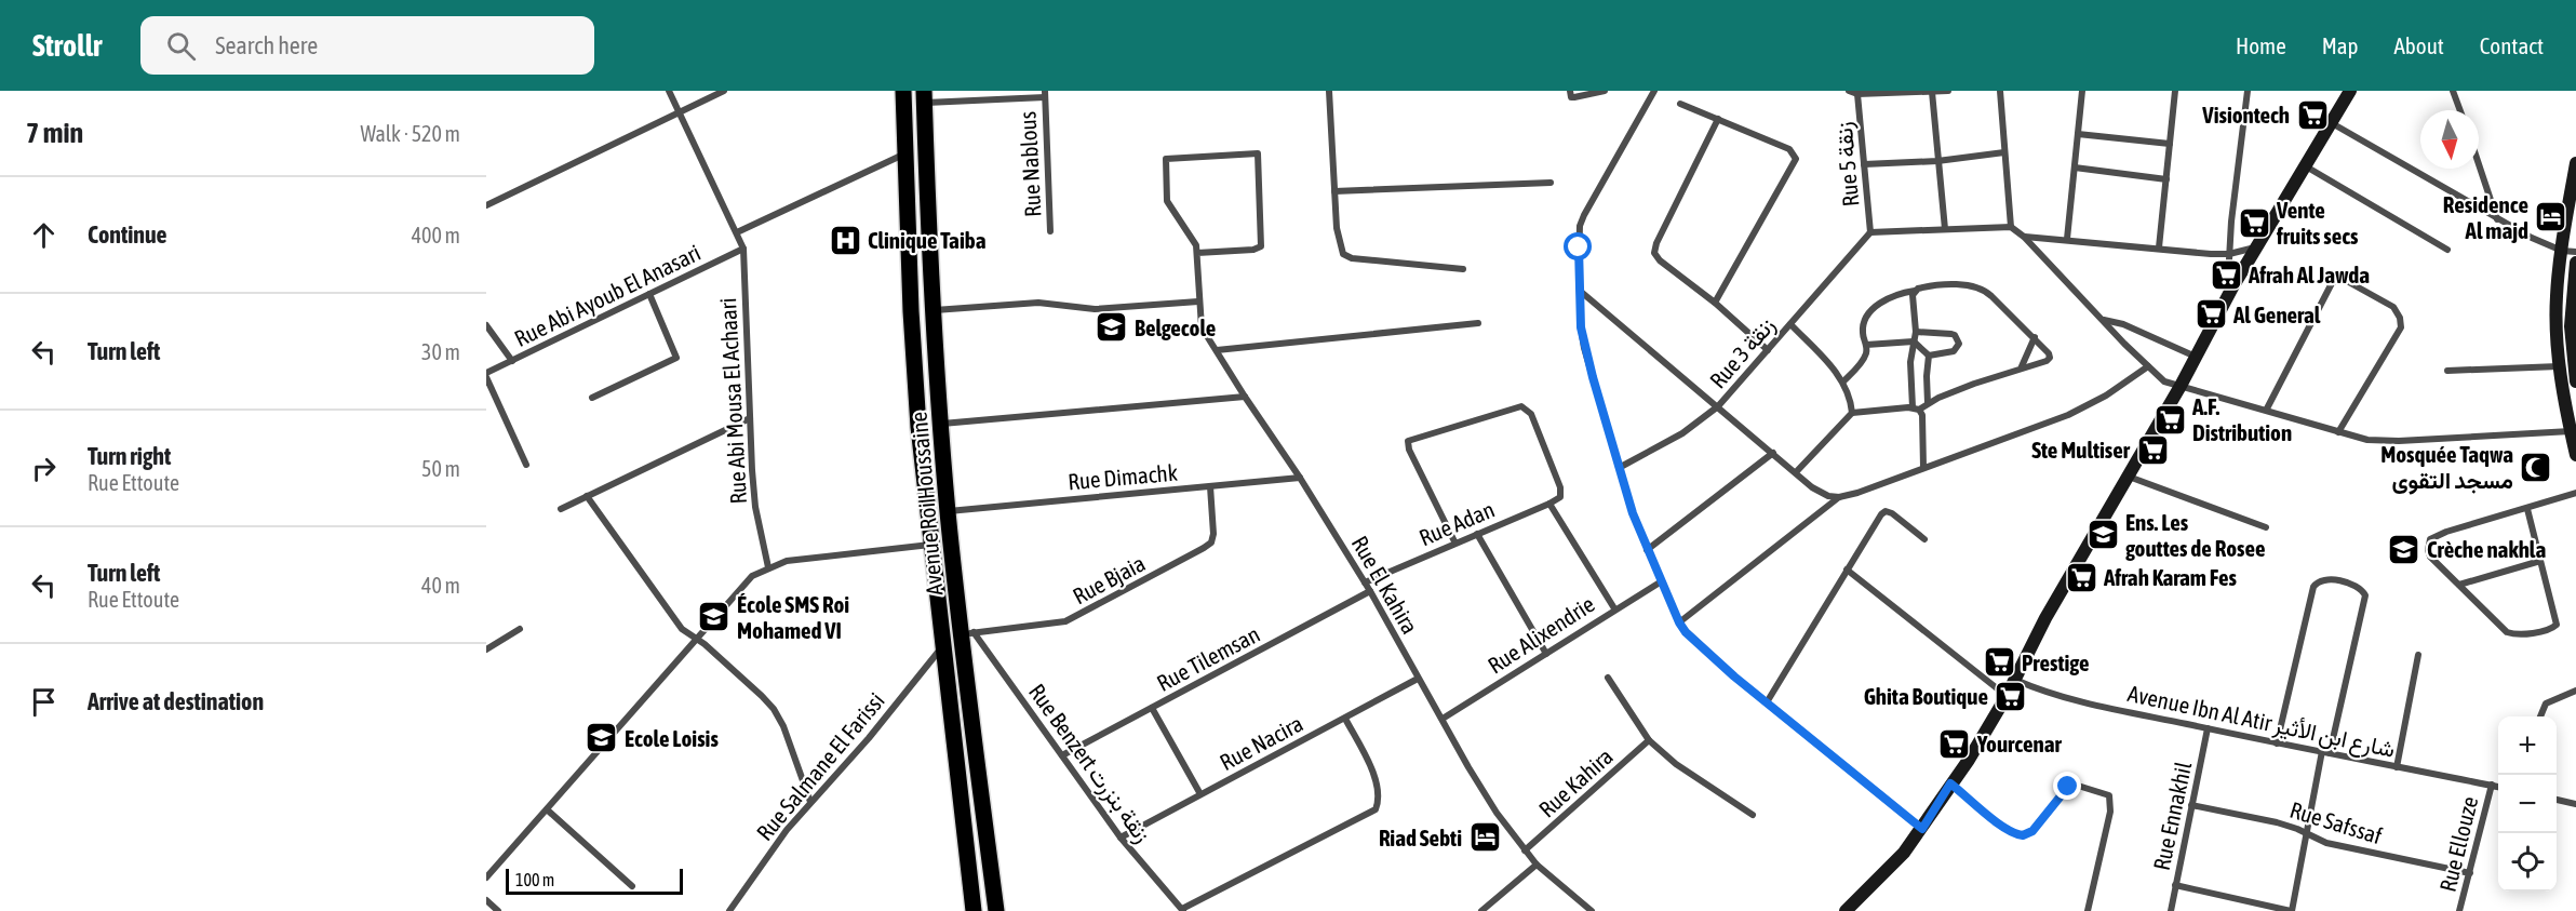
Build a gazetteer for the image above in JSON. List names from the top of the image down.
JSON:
{
  "streets": {
    "main road": ["Avenue Roi Houssaine"],
    "street": [
      "Rue Nablous",
      "Rue 5 زنقة",
      "Rue Abi Ayoub El Anasari",
      "Rue 3 زنقة",
      "Rue Abi Mousa El Achaari",
      "Rue Dimachk",
      "Rue Adan",
      "Rue Bjaia",
      "Rue El Kahira",
      "Rue Alixendrie",
      "Rue Tilemsan",
      "Avenue Ibn Al Atir شارع ابن الأثير",
      "Rue Nacira",
      "Rue Benzert زنقة بنزرت",
      "Rue Salmane El Farissi",
      "Rue Kahira",
      "Rue Ennakhil",
      "Rue Safssaf",
      "Rue Ellouze"
    ]
  },
  "crossings": [
    ["Rue Nablous", "Avenue Roi Houssaine"],
    ["Rue 5 زنقة", "Rue 3 زنقة"],
    ["Rue Abi Ayoub El Anasari", "Rue Abi Mousa El Achaari"],
    ["Rue Dimachk", "Avenue Roi Houssaine"],
    ["Rue Dimachk", "Rue Bjaia"],
    ["Rue Dimachk", "Rue El Kahira"],
    ["Avenue Roi Houssaine", "Rue Bjaia"],
    ["Avenue Roi Houssaine", "Rue Benzert زنقة بنزرت"],
    ["Avenue Roi Houssaine", "Rue Salmane El Farissi"],
    ["Rue Adan", "Rue El Kahira"],
    ["Rue Bjaia", "Rue Benzert زنقة بنزرت"],
    ["Rue El Kahira", "Rue Alixendrie"],
    ["Rue El Kahira", "Rue Tilemsan"],
    ["Rue El Kahira", "Rue Nacira"],
    ["Rue El Kahira", "Rue Kahira"],
    ["Rue Tilemsan", "Rue Benzert زنقة بنزرت"],
    ["Avenue Ibn Al Atir شارع ابن الأثير", "Rue Ennakhil"],
    ["Avenue Ibn Al Atir شارع ابن الأثير", "Rue Ellouze"],
    ["Rue Nacira", "Rue Benzert زنقة بنزرت"],
    ["Rue Ennakhil", "Rue Safssaf"],
    ["Rue Safssaf", "Rue Ellouze"]
  ],
  "places": {
    "supermarket": [
      "Visiontech",
      "Vente fruits secs",
      "Afrah Al Jawda",
      "Al General",
      "A.F. Distribution",
      "Ste Multiser",
      "Afrah Karam Fes",
      "Prestige",
      "Ghita Boutique",
      "Yourcenar"
    ],
    "hotel": ["Residence Al majd", "Riad Sebti"],
    "hospital": ["Clinique Taiba"],
    "school or university": [
      "Belgecole",
      "Ens. Les gouttes de Rosee",
      "Crèche nakhla",
      "École SMS Roi Mohamed VI",
      "Ecole Loisis"
    ],
    "mosque": ["Mosquée Taqwa مسجد التقوى"]
  },
  "scale_bar": "100 m",
  "north": "bottom",
  "page": {
    "header": "Strollr",
    "search": "Search here",
    "nav": [
      "Home",
      "Map",
      "About",
      "Contact"
    ],
    "heading": ["7 min", "Walk · 520 m"],
    "list": [
      ["Continue", "400 m"],
      ["Turn left", "30 m"],
      ["Turn right", "Rue Ettoute", "50 m"],
      ["Turn left", "Rue Ettoute", "40 m"],
      "Arrive at destination"
    ],
    "map_buttons": ["+", "−"],
    "scale": "100 m"
  }
}
